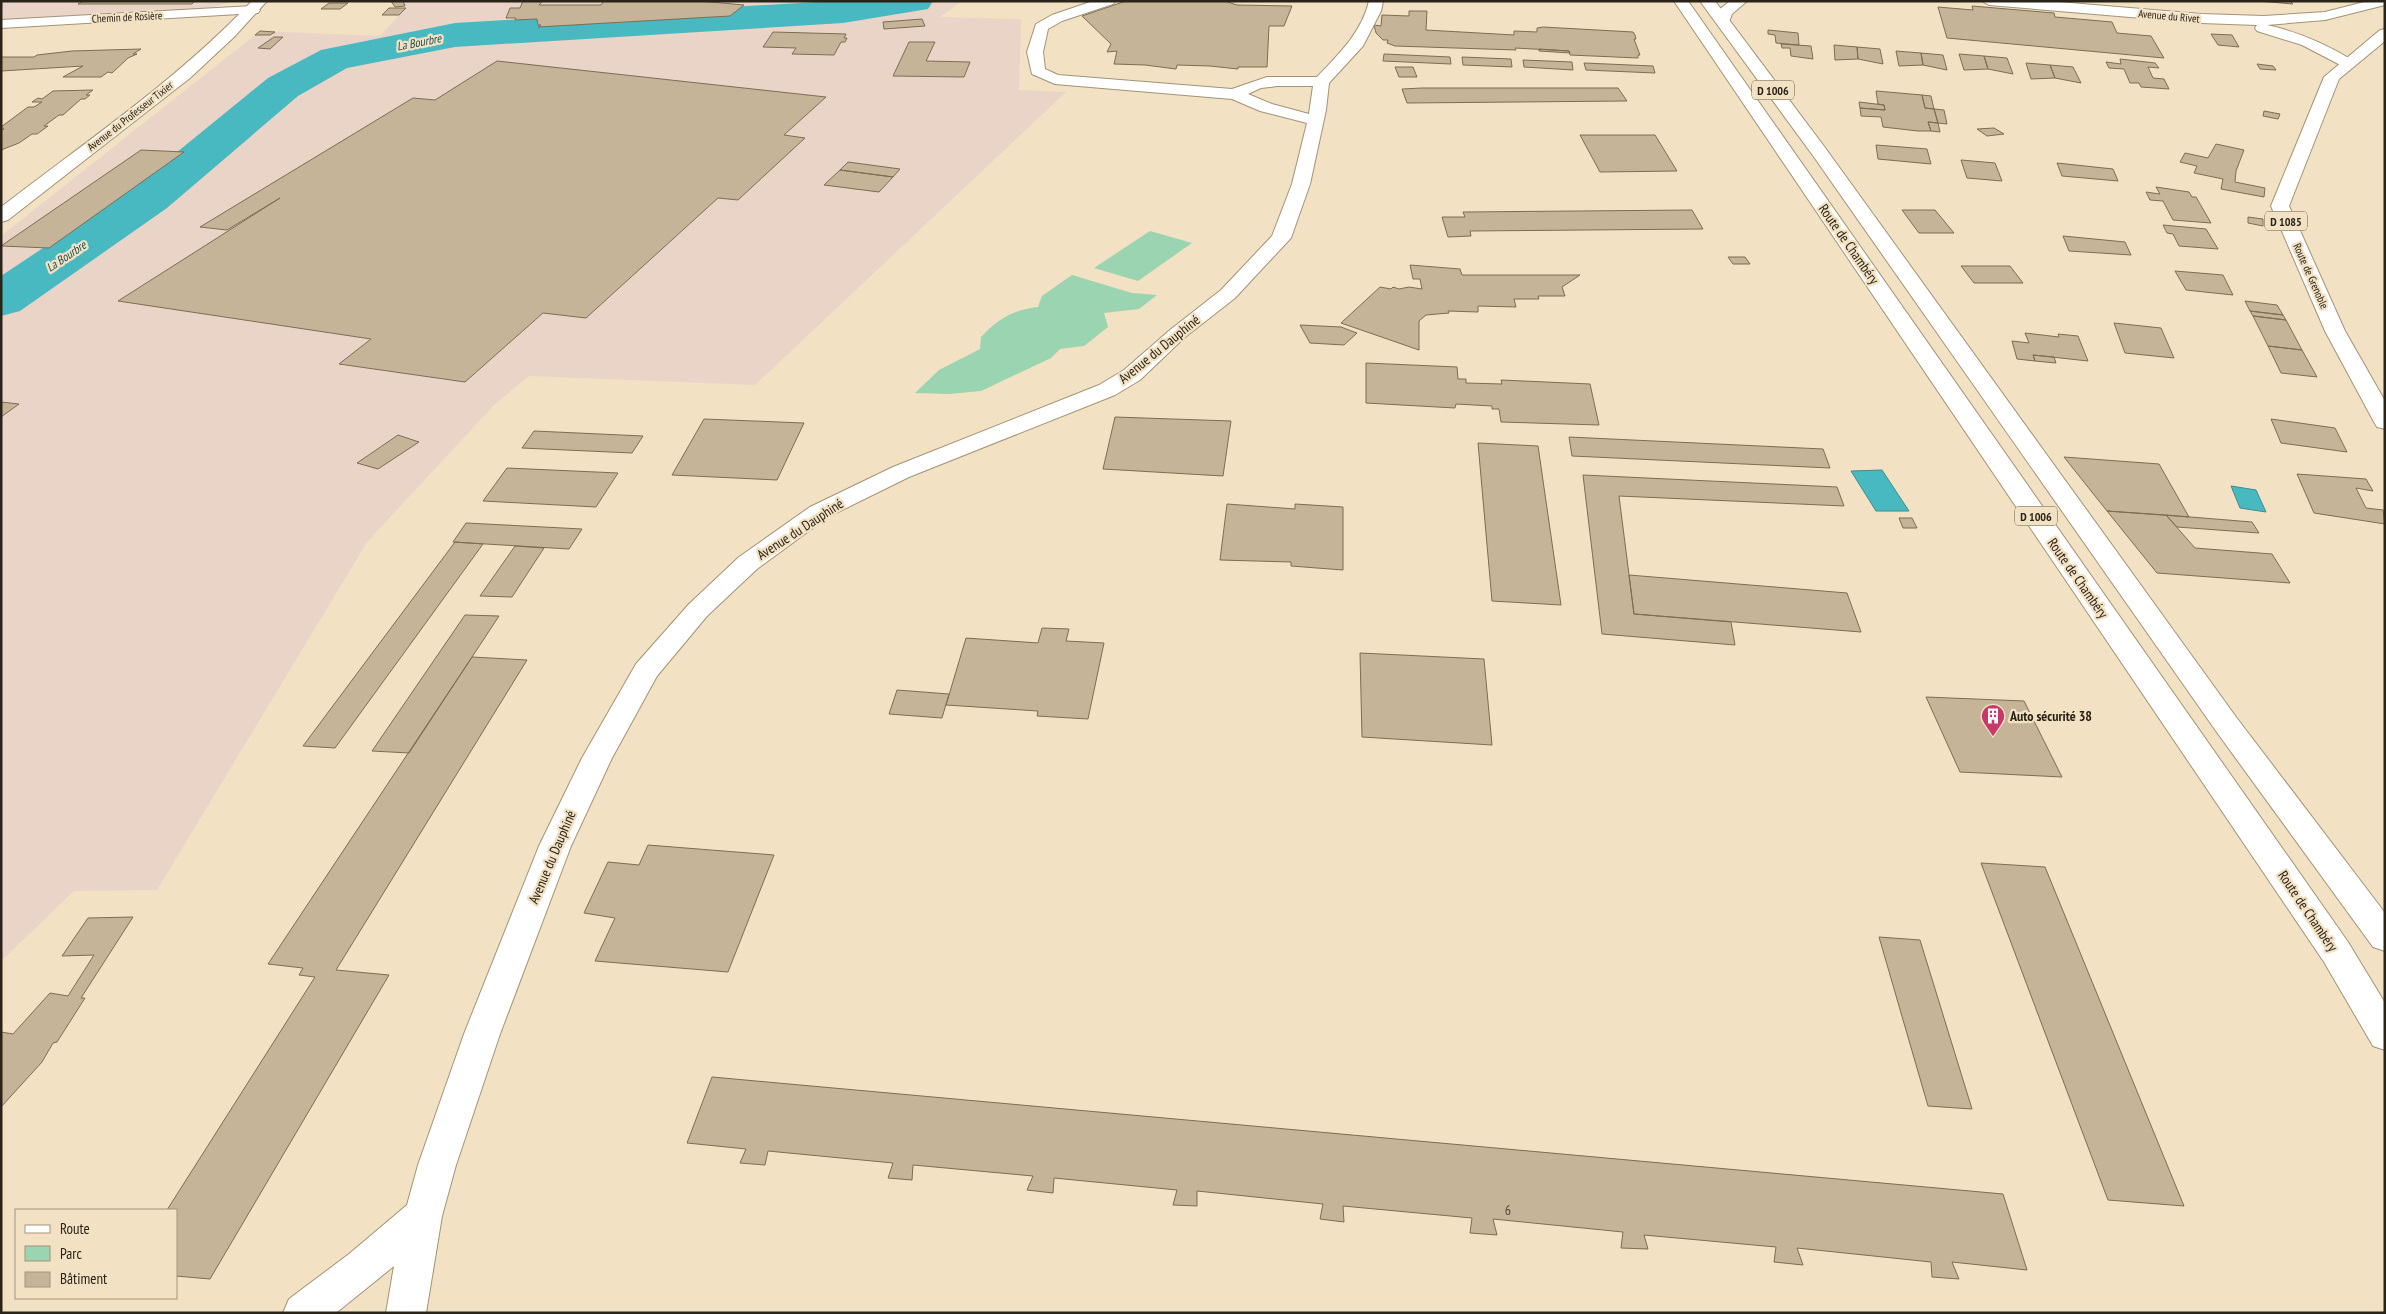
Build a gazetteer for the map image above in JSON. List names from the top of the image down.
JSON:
{
  "streets": {
    "main road": [
      "Avenue du Rivet",
      "Chemin de Rosière",
      "D 1006",
      "Avenue du Professeur Tixier",
      "D 1085",
      "Route de Chambéry",
      "Route de Grenoble",
      "Avenue du Dauphiné"
    ]
  },
  "crossings": [
    ["Avenue du Rivet", "Route de Grenoble"],
    ["Chemin de Rosière", "Avenue du Professeur Tixier"]
  ],
  "water": ["La Bourbre"],
  "places": {
    "building": ["Auto sécurité 38"]
  },
  "house_numbers": ["6"],
  "legend": ["Route", "Parc", "Bâtiment"]
}
